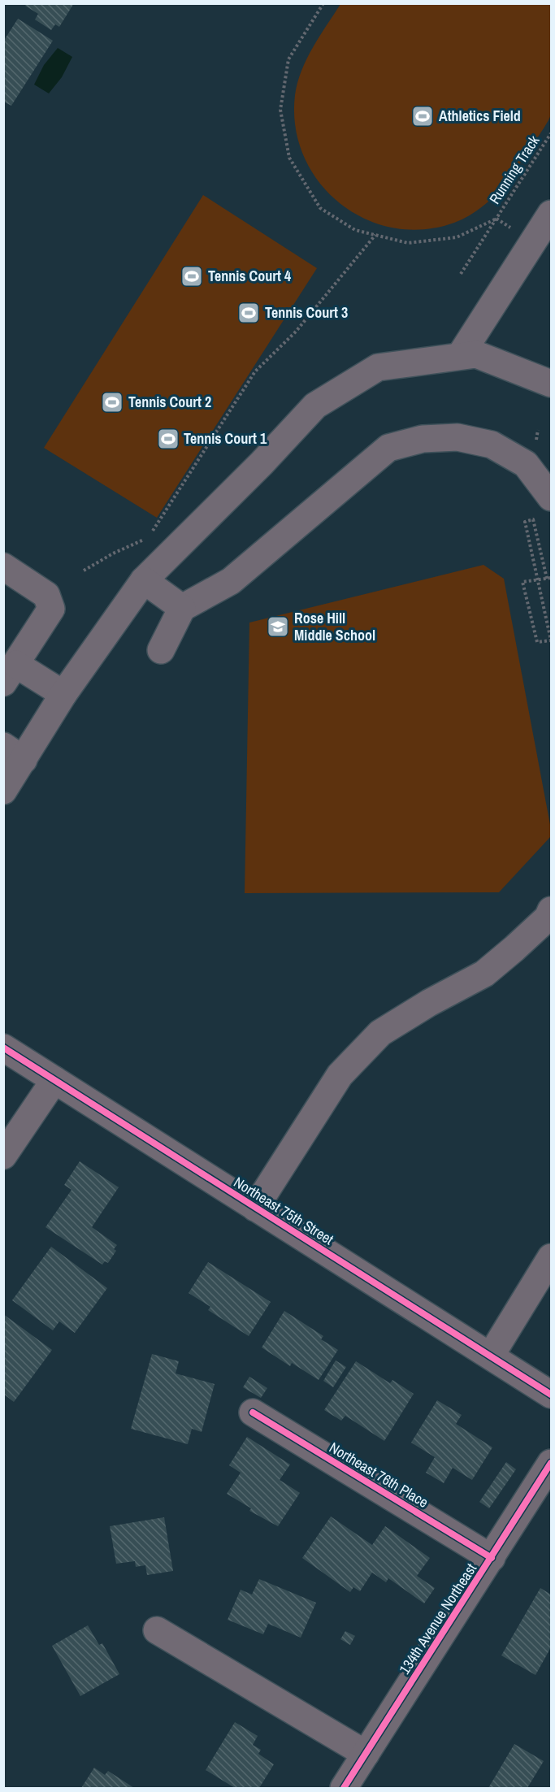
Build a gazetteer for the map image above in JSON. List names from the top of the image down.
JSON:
{
  "streets": {
    "street": ["Northeast 75th Street", "Northeast 76th Place", "134th Avenue Northeast"],
    "path": ["Running Track"]
  },
  "crossings": [
    ["Northeast 76th Place", "134th Avenue Northeast"]
  ],
  "places": {
    "sports": [
      "Athletics Field",
      "Tennis Court 4",
      "Tennis Court 3",
      "Tennis Court 2",
      "Tennis Court 1"
    ],
    "school or university": ["Rose Hill Middle School"]
  }
}
